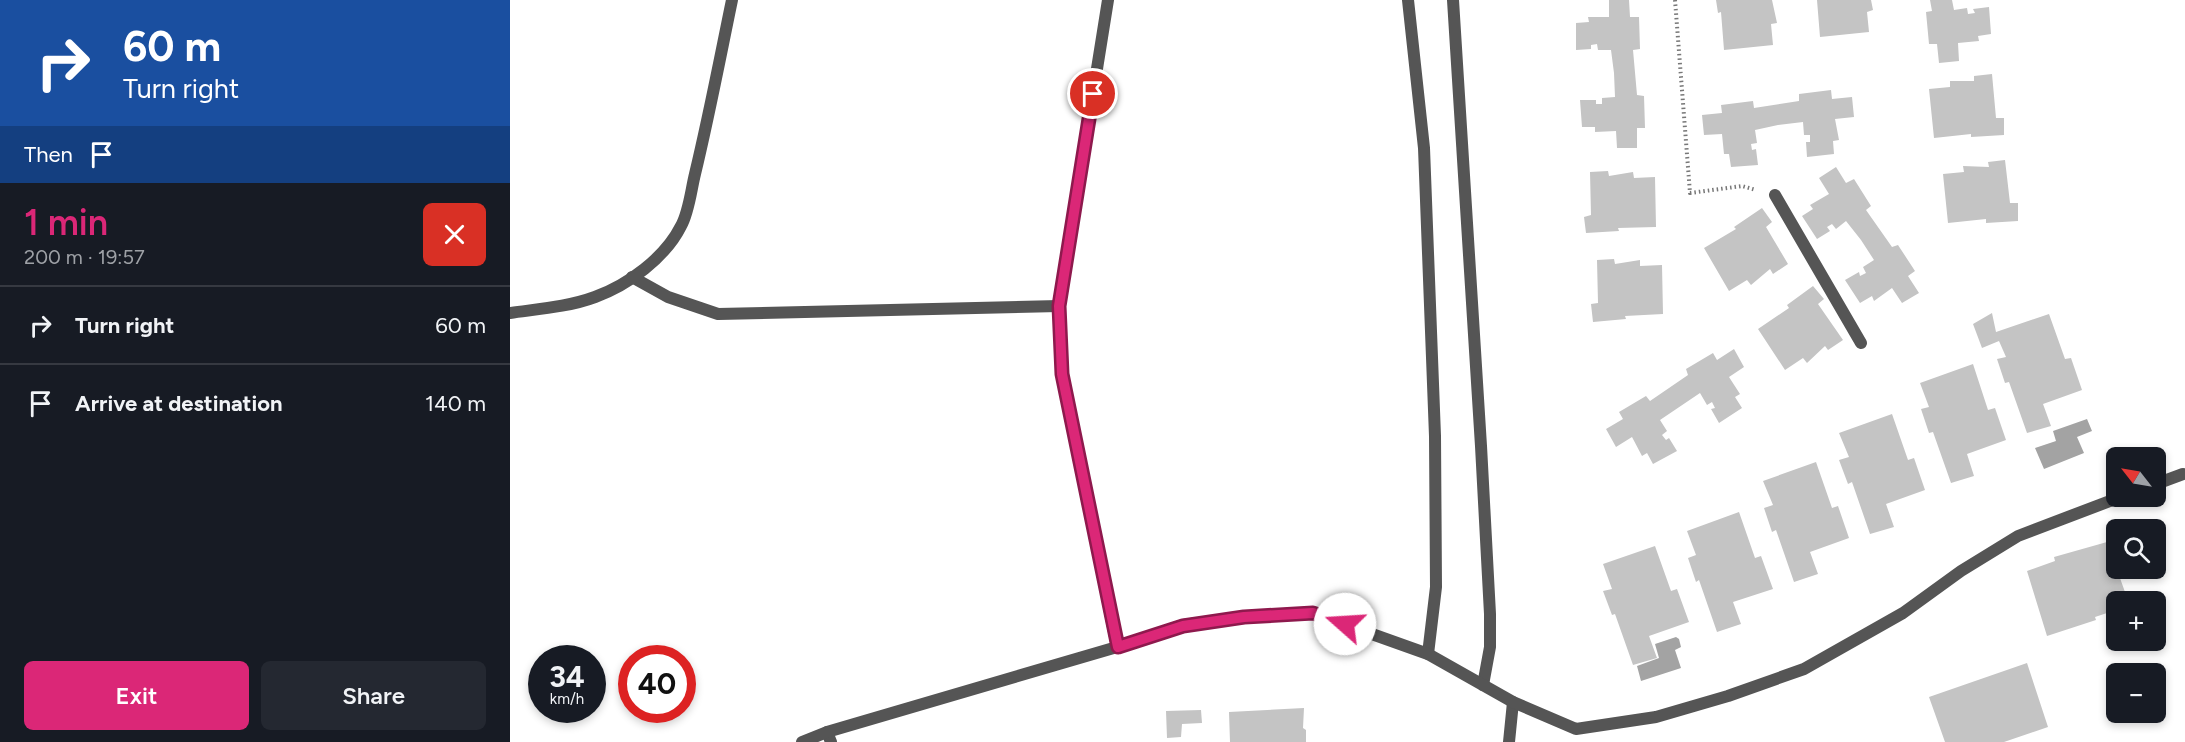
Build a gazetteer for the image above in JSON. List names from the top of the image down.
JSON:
{
  "north": "top left",
  "page": {
    "turn": ["60 m", "Turn right"],
    "then": "Then",
    "heading": ["1 min", "200 m · 19:57"],
    "list": [
      {
        "name": "Turn right",
        "value": "60 m"
      },
      {
        "name": "Arrive at destination",
        "value": "140 m"
      }
    ],
    "map_buttons": ["+", "−"],
    "speed": "34 km/h",
    "limit": "40",
    "buttons": ["Exit", "Share"]
  }
}
